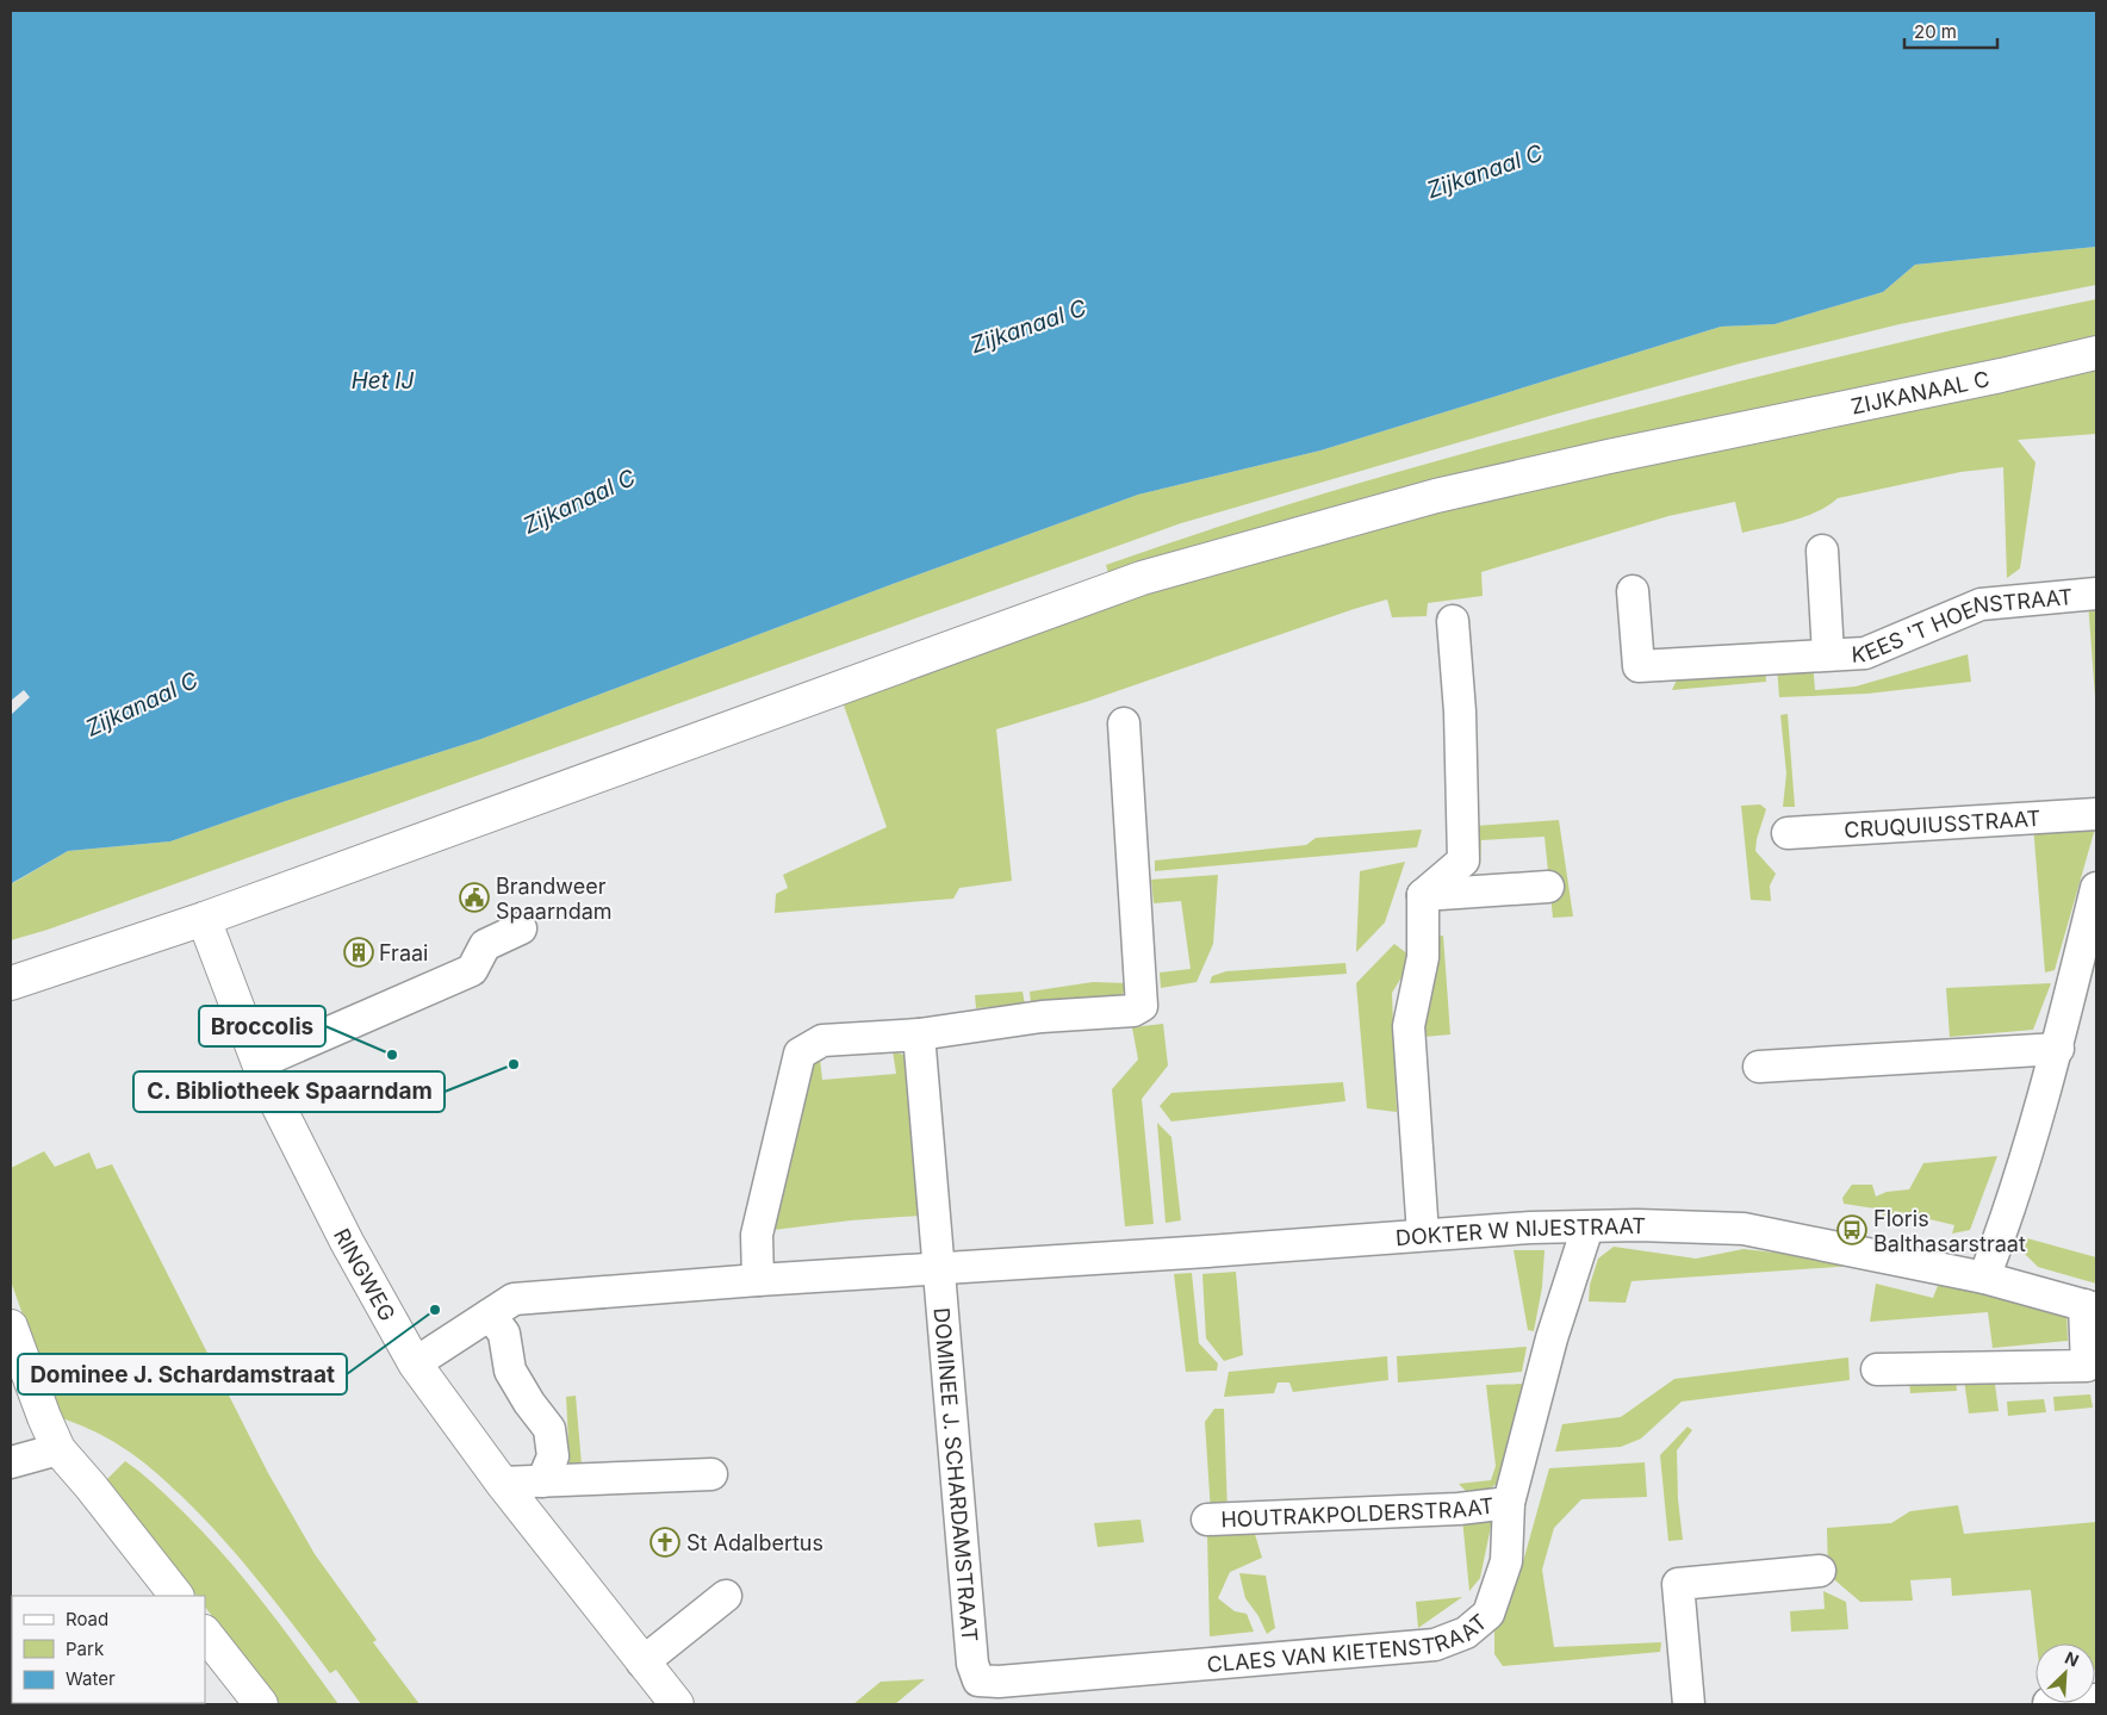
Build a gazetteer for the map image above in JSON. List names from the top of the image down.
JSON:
{
  "streets": {
    "street": [
      "ZIJKANAAL C",
      "KEES 'T HOENSTRAAT",
      "CRUQUIUSSTRAAT",
      "DOKTER W NIJESTRAAT",
      "RINGWEG",
      "DOMINEE J. SCHARDAMSTRAAT",
      "HOUTRAKPOLDERSTRAAT",
      "CLAES VAN KIETENSTRAAT"
    ]
  },
  "crossings": [
    ["ZIJKANAAL C", "RINGWEG"],
    ["DOKTER W NIJESTRAAT", "RINGWEG"],
    ["DOKTER W NIJESTRAAT", "DOMINEE J. SCHARDAMSTRAAT"],
    ["DOKTER W NIJESTRAAT", "CLAES VAN KIETENSTRAAT"],
    ["DOMINEE J. SCHARDAMSTRAAT", "CLAES VAN KIETENSTRAAT"],
    ["HOUTRAKPOLDERSTRAAT", "CLAES VAN KIETENSTRAAT"]
  ],
  "water": ["Zijkanaal C", "Het IJ"],
  "places": {
    "public building": ["Brandweer Spaarndam"],
    "building": ["Fraai"],
    "other": ["Broccolis", "C. Bibliotheek Spaarndam", "Dominee J. Schardamstraat"],
    "bus stop": ["Floris Balthasarstraat"],
    "church": ["St Adalbertus"]
  },
  "legend": ["Road", "Park", "Water"],
  "scale_bar": "20 m",
  "north": "top right"
}
